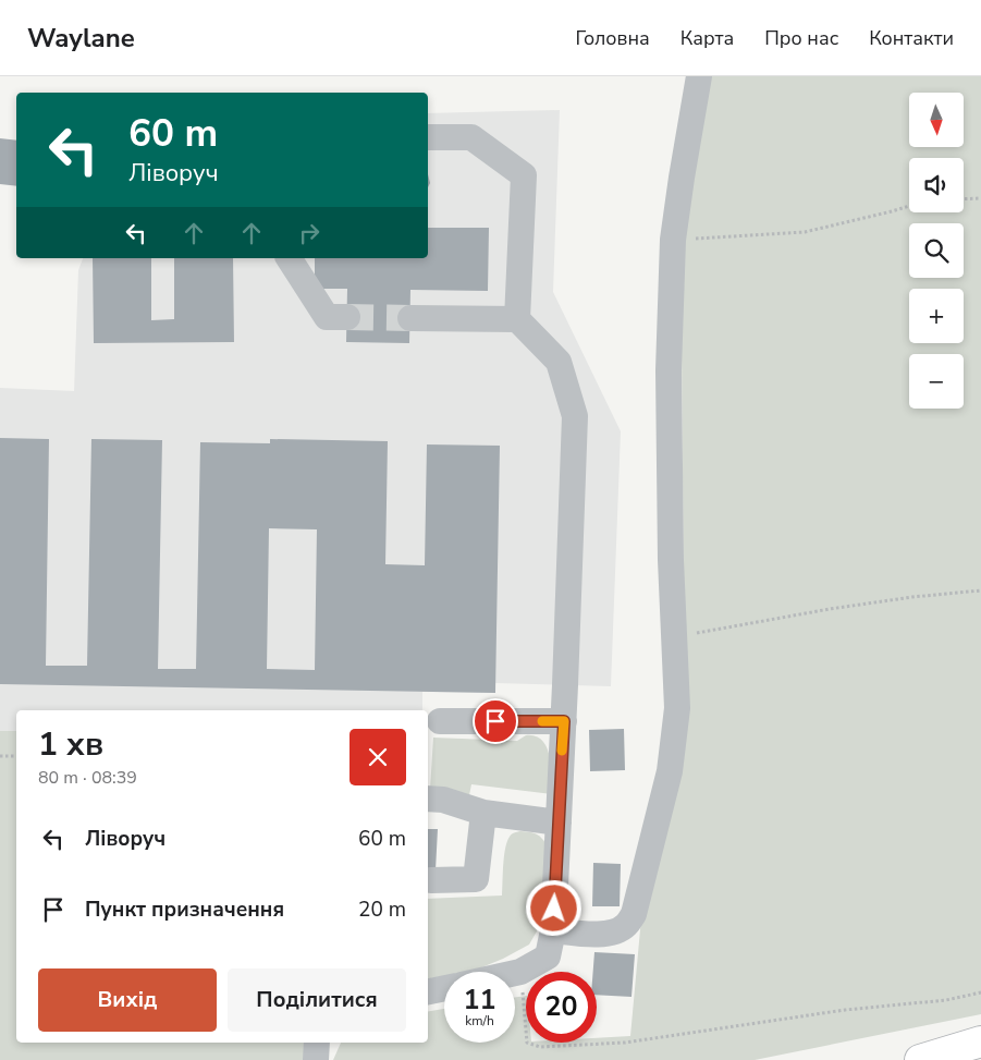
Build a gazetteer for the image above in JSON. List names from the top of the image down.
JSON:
{
  "north": "bottom",
  "page": {
    "header": "Waylane",
    "nav": [
      "Головна",
      "Карта",
      "Про нас",
      "Контакти"
    ],
    "map_buttons": ["+", "−"],
    "turn": ["60 m", "Ліворуч"],
    "heading": ["1 хв", "80 m · 08:39"],
    "list": [
      {
        "name": "Ліворуч",
        "value": "60 m"
      },
      {
        "name": "Пункт призначення",
        "value": "20 m"
      }
    ],
    "buttons": ["Вихід", "Поділитися"],
    "speed": "11 km/h",
    "limit": "20"
  }
}
